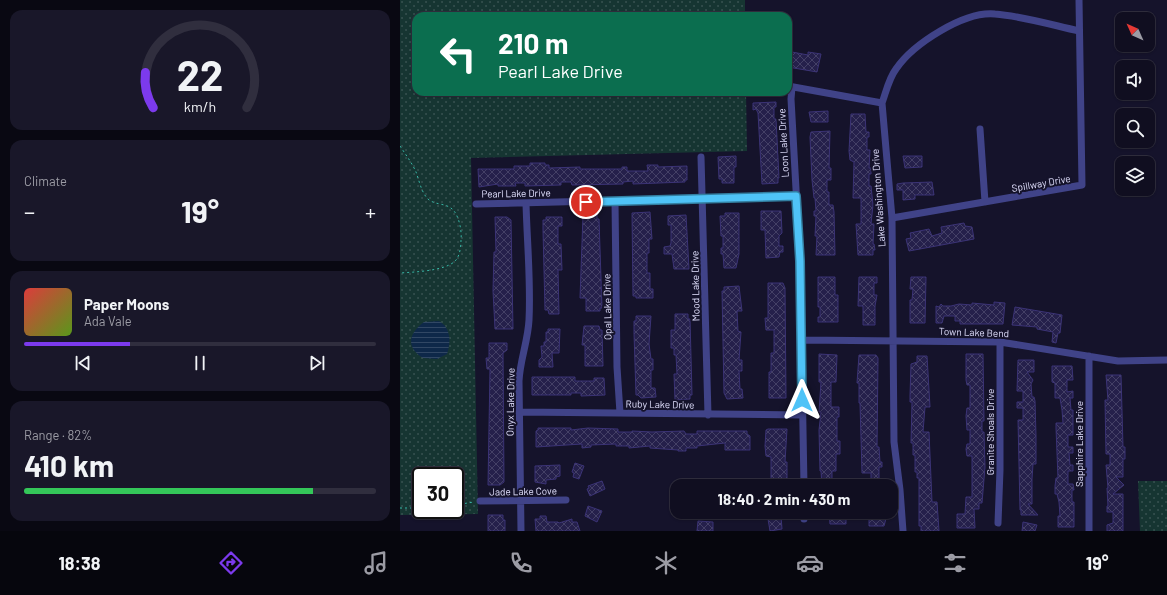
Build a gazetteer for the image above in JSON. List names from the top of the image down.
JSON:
{
  "streets": {
    "street": [
      "Loon Lake Drive",
      "Spillway Drive",
      "Pearl Lake Drive",
      "Lake Washington Drive",
      "Mood Lake Drive",
      "Opal Lake Drive",
      "Town Lake Bend",
      "Onyx Lake Drive",
      "Ruby Lake Drive",
      "Granite Shoals Drive",
      "Sapphire Lake Drive",
      "Jade Lake Cove"
    ]
  },
  "crossings": [
    ["Loon Lake Drive", "Pearl Lake Drive"],
    ["Loon Lake Drive", "Town Lake Bend"],
    ["Loon Lake Drive", "Ruby Lake Drive"],
    ["Spillway Drive", "Lake Washington Drive"],
    ["Pearl Lake Drive", "Mood Lake Drive"],
    ["Pearl Lake Drive", "Opal Lake Drive"],
    ["Pearl Lake Drive", "Onyx Lake Drive"],
    ["Lake Washington Drive", "Town Lake Bend"],
    ["Mood Lake Drive", "Ruby Lake Drive"],
    ["Opal Lake Drive", "Ruby Lake Drive"],
    ["Town Lake Bend", "Granite Shoals Drive"],
    ["Town Lake Bend", "Sapphire Lake Drive"],
    ["Onyx Lake Drive", "Ruby Lake Drive"],
    ["Onyx Lake Drive", "Jade Lake Cove"]
  ],
  "north": "top left",
  "page": {
    "turn": ["210 m", "Pearl Lake Drive"],
    "tile": [
      "Climate",
      ["Range · 82%", "410 km"]
    ],
    "heat": ["−", "19°", "+"],
    "song": ["Paper Moons", "Ada Vale"],
    "limit": "30",
    "trip": "18:40 · 2 min · 430 m",
    "tabs": ["18:38", "19°"],
    "gauge": ["22", "km/h"]
  }
}
